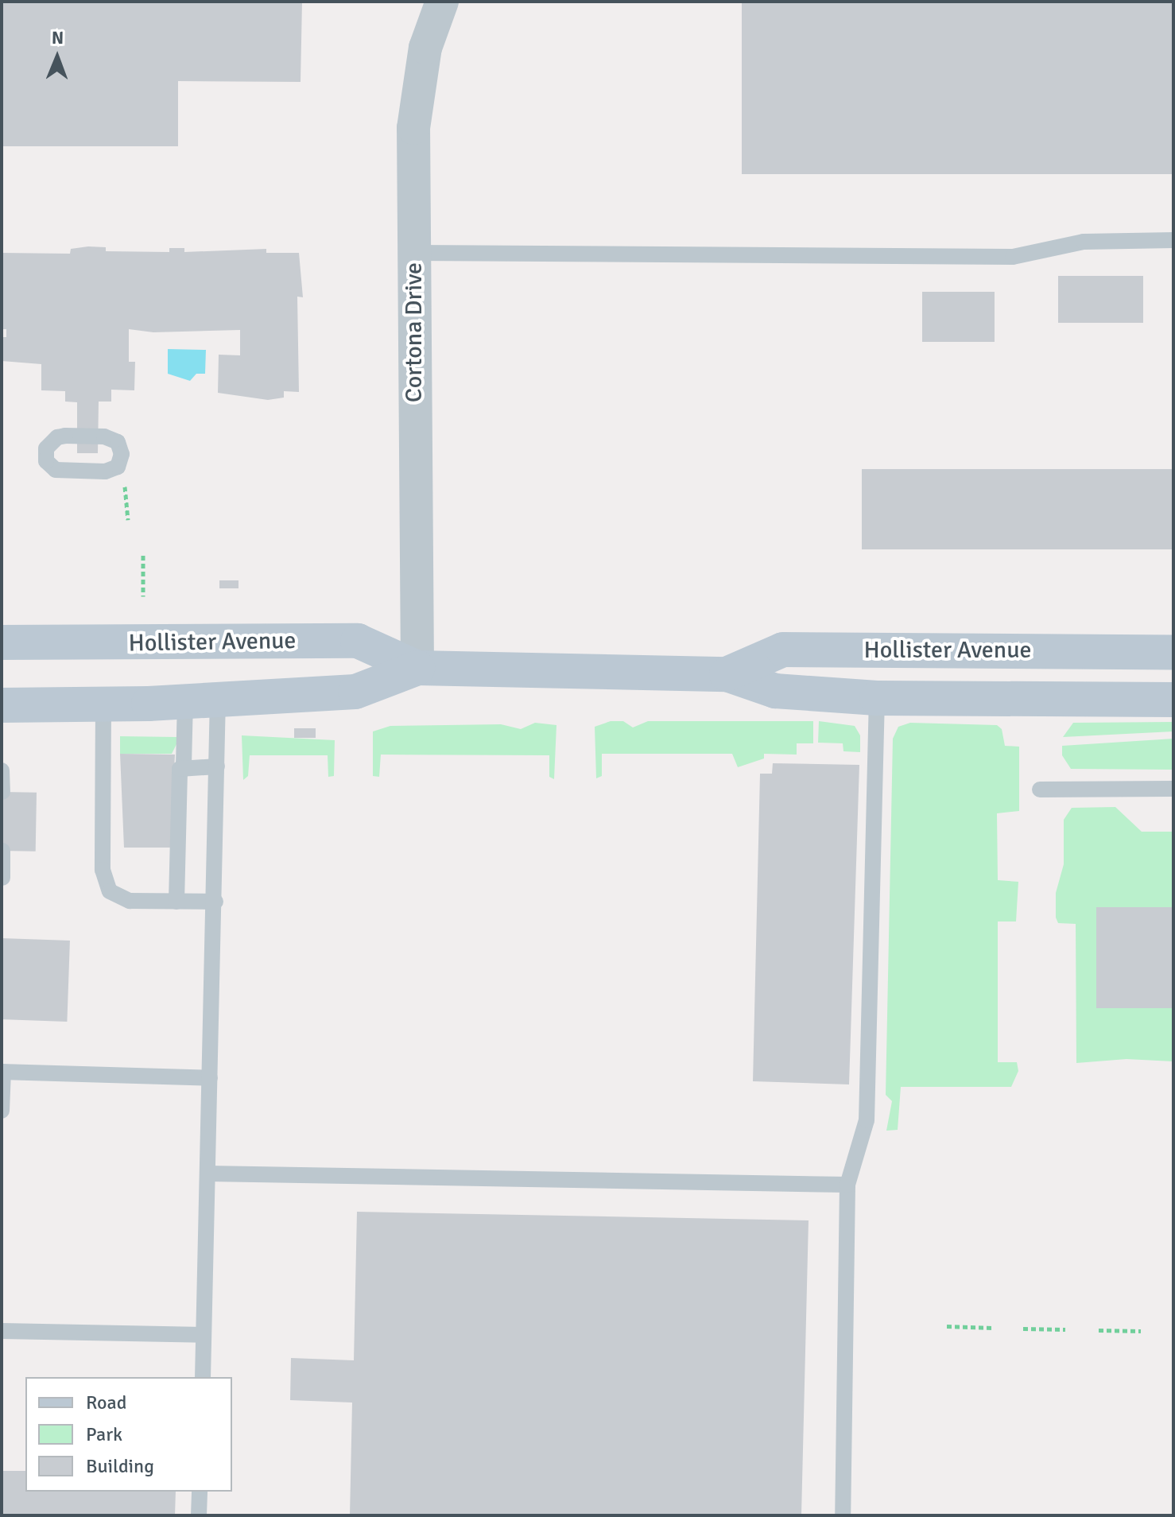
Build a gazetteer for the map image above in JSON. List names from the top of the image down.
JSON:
{
  "streets": {
    "main road": ["Hollister Avenue"],
    "street": ["Cortona Drive"]
  },
  "crossings": [
    ["Cortona Drive", "Hollister Avenue"]
  ],
  "legend": ["Road", "Park", "Building"],
  "north": "top"
}
